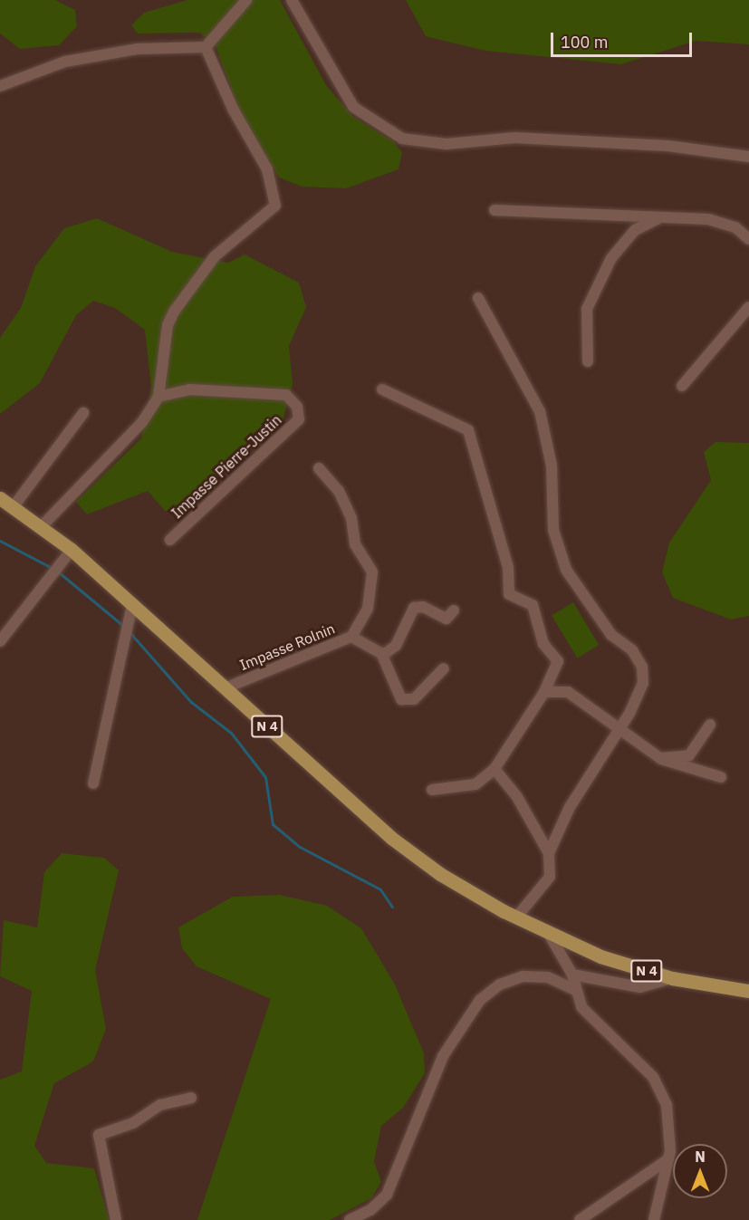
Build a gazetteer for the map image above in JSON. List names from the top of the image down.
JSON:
{
  "streets": {
    "main road": ["N 4"],
    "street": ["Impasse Pierre-Justin", "Impasse Rolnin"]
  },
  "crossings": [
    ["Impasse Rolnin", "N 4"]
  ],
  "scale_bar": "100 m",
  "north": "top"
}
